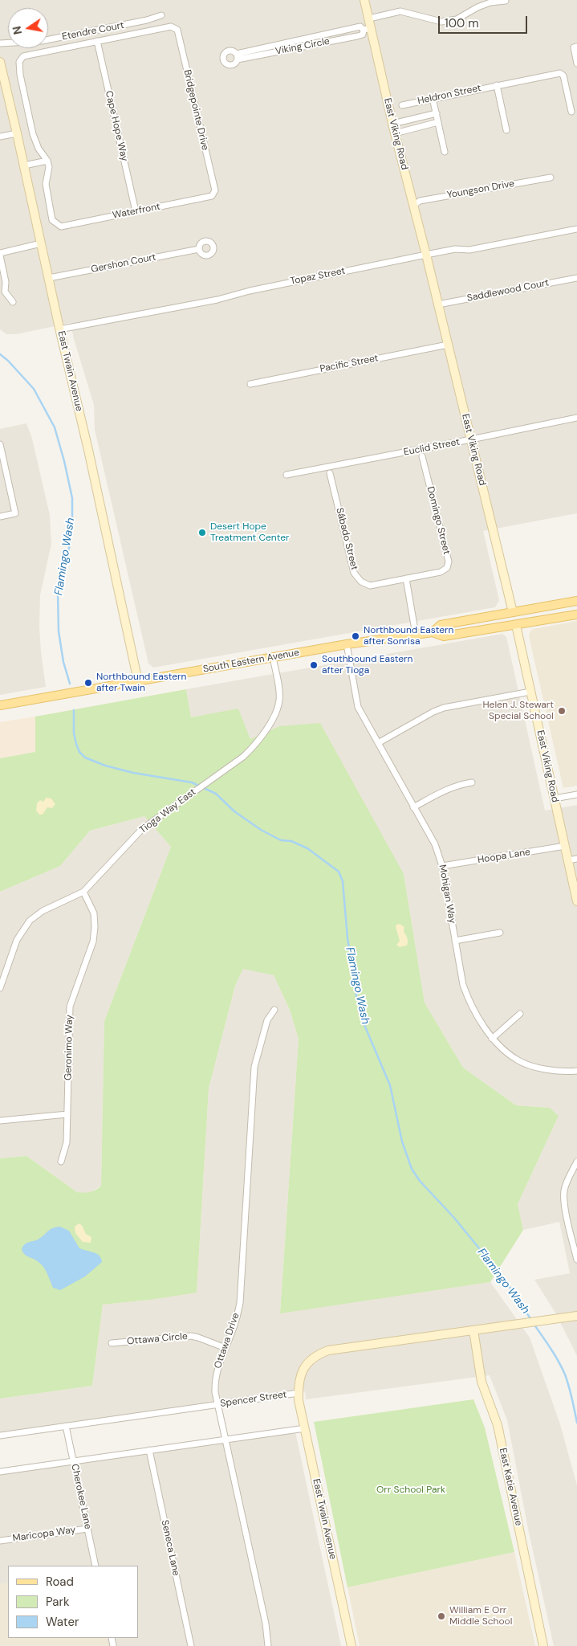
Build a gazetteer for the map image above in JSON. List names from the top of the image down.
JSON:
{
  "streets": {
    "main road": ["South Eastern Avenue"],
    "street": [
      "Etendre Court",
      "Viking Circle",
      "Heldron Street",
      "Bridgepointe Drive",
      "Cape Hope Way",
      "East Viking Road",
      "Youngson Drive",
      "Waterfront",
      "Gershon Court",
      "Topaz Street",
      "Saddlewood Court",
      "Pacific Street",
      "East Twain Avenue",
      "Euclid Street",
      "Domingo Street",
      "Sábado Street",
      "Tioga Way East",
      "Hoopa Lane",
      "Mohigan Way",
      "Geronimo Way",
      "Ottawa Circle",
      "Ottawa Drive",
      "Spencer Street",
      "East Katie Avenue",
      "Cherokee Lane",
      "Maricopa Way",
      "Seneca Lane"
    ]
  },
  "crossings": [
    ["Viking Circle", "East Viking Road"],
    ["Bridgepointe Drive", "Cape Hope Way"],
    ["Bridgepointe Drive", "Waterfront"],
    ["Cape Hope Way", "Waterfront"],
    ["East Viking Road", "Youngson Drive"],
    ["East Viking Road", "Topaz Street"],
    ["East Viking Road", "Saddlewood Court"],
    ["East Viking Road", "Pacific Street"],
    ["East Viking Road", "Euclid Street"],
    ["East Viking Road", "South Eastern Avenue"],
    ["East Viking Road", "Hoopa Lane"],
    ["Gershon Court", "East Twain Avenue"],
    ["Topaz Street", "East Twain Avenue"],
    ["East Twain Avenue", "South Eastern Avenue"],
    ["East Twain Avenue", "Spencer Street"],
    ["Domingo Street", "Sábado Street"],
    ["South Eastern Avenue", "Tioga Way East"],
    ["South Eastern Avenue", "Mohigan Way"],
    ["Tioga Way East", "Geronimo Way"],
    ["Hoopa Lane", "Mohigan Way"],
    ["Ottawa Circle", "Ottawa Drive"],
    ["Ottawa Drive", "Spencer Street"],
    ["Spencer Street", "East Katie Avenue"],
    ["Spencer Street", "Cherokee Lane"],
    ["Cherokee Lane", "Maricopa Way"]
  ],
  "water": ["Flamingo Wash"],
  "parks": ["Orr School Park"],
  "places": [
    "Desert Hope Treatment Center",
    "Northbound Eastern after Sonrisa",
    "Southbound Eastern after Tioga",
    "Northbound Eastern after Twain",
    "Helen J. Stewart Special School",
    "William E Orr Middle School"
  ],
  "legend": ["Road", "Park", "Water"],
  "scale_bar": "100 m",
  "north": "left"
}
